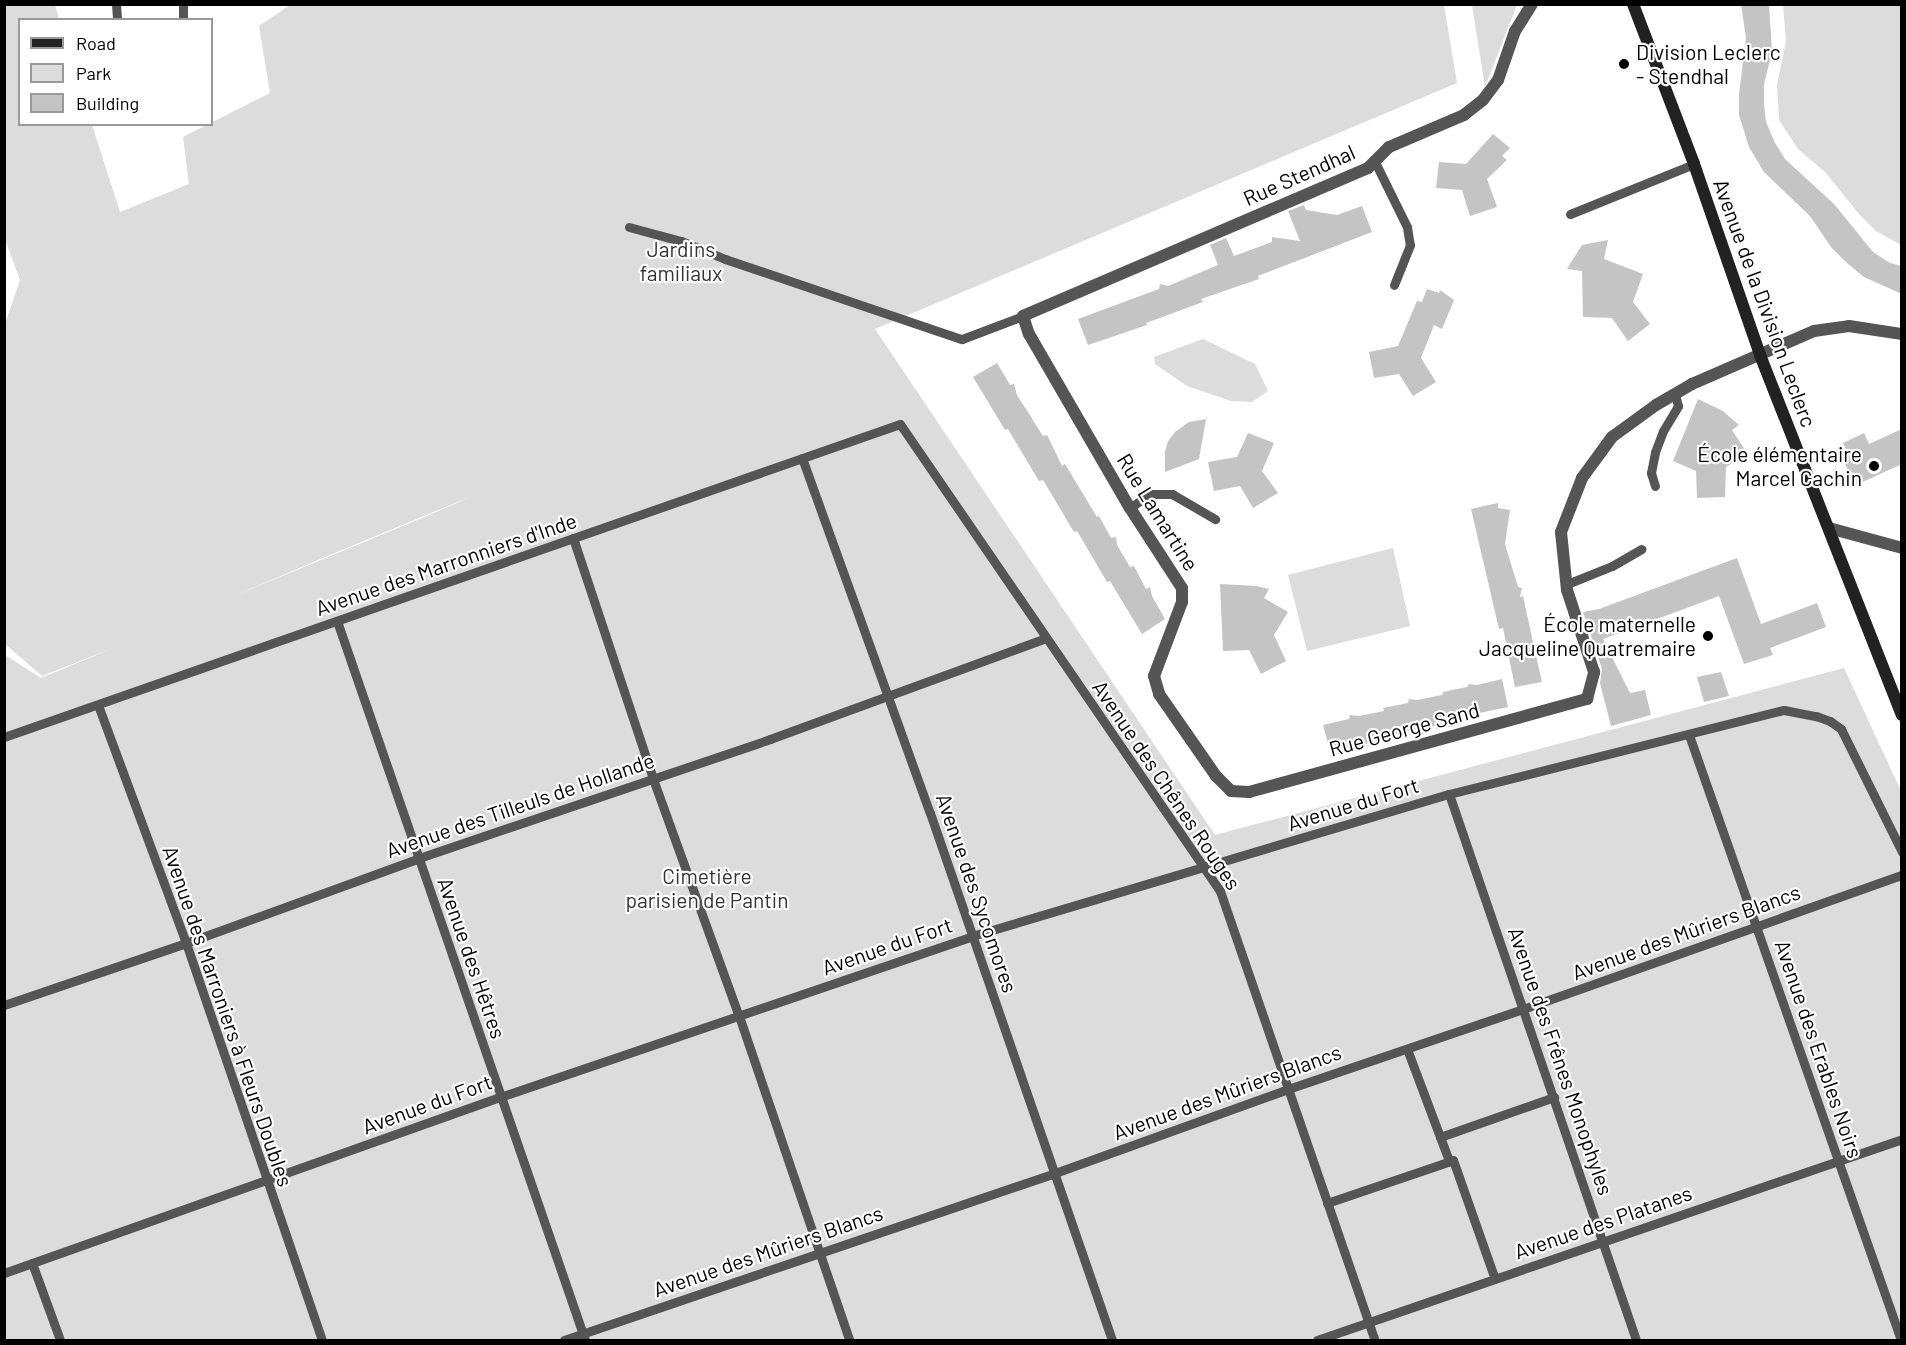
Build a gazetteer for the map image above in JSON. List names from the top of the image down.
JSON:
{
  "streets": {
    "main road": ["Avenue de la Division Leclerc"],
    "street": ["Rue Stendhal", "Rue Lamartine", "Rue George Sand"],
    "lane": [
      "Avenue des Marronniers d'Inde",
      "Avenue des Chênes Rouges",
      "Avenue du Fort",
      "Avenue des Tilleuls de Hollande",
      "Avenue des Sycomores",
      "Avenue des Mûriers Blancs",
      "Avenue des Hêtres",
      "Avenue des Marroniers à Fleurs Doubles",
      "Avenue des Erables Noirs",
      "Avenue des Frênes Monophyles",
      "Avenue des Platanes"
    ]
  },
  "crossings": [
    ["Rue Stendhal", "Rue Lamartine"],
    ["Rue Lamartine", "Rue George Sand"],
    ["Avenue des Marronniers d'Inde", "Avenue des Chênes Rouges"],
    ["Avenue des Marronniers d'Inde", "Avenue des Sycomores"],
    ["Avenue des Marronniers d'Inde", "Avenue des Hêtres"],
    ["Avenue des Marronniers d'Inde", "Avenue des Marroniers à Fleurs Doubles"],
    ["Avenue des Chênes Rouges", "Avenue du Fort"],
    ["Avenue des Chênes Rouges", "Avenue des Tilleuls de Hollande"],
    ["Avenue des Chênes Rouges", "Avenue des Mûriers Blancs"],
    ["Avenue des Chênes Rouges", "Avenue des Platanes"],
    ["Avenue du Fort", "Avenue des Sycomores"],
    ["Avenue du Fort", "Avenue des Hêtres"],
    ["Avenue du Fort", "Avenue des Marroniers à Fleurs Doubles"],
    ["Avenue du Fort", "Avenue des Erables Noirs"],
    ["Avenue du Fort", "Avenue des Frênes Monophyles"],
    ["Avenue des Tilleuls de Hollande", "Avenue des Sycomores"],
    ["Avenue des Tilleuls de Hollande", "Avenue des Hêtres"],
    ["Avenue des Tilleuls de Hollande", "Avenue des Marroniers à Fleurs Doubles"],
    ["Avenue des Sycomores", "Avenue des Mûriers Blancs"],
    ["Avenue des Mûriers Blancs", "Avenue des Hêtres"],
    ["Avenue des Mûriers Blancs", "Avenue des Erables Noirs"],
    ["Avenue des Mûriers Blancs", "Avenue des Frênes Monophyles"],
    ["Avenue des Erables Noirs", "Avenue des Platanes"],
    ["Avenue des Frênes Monophyles", "Avenue des Platanes"]
  ],
  "parks": ["Jardins familiaux", "Cimetière parisien de Pantin"],
  "places": ["Division Leclerc - Stendhal", "École élémentaire Marcel Cachin", "École maternelle Jacqueline Quatremaire"],
  "legend": ["Road", "Park", "Building"]
}
